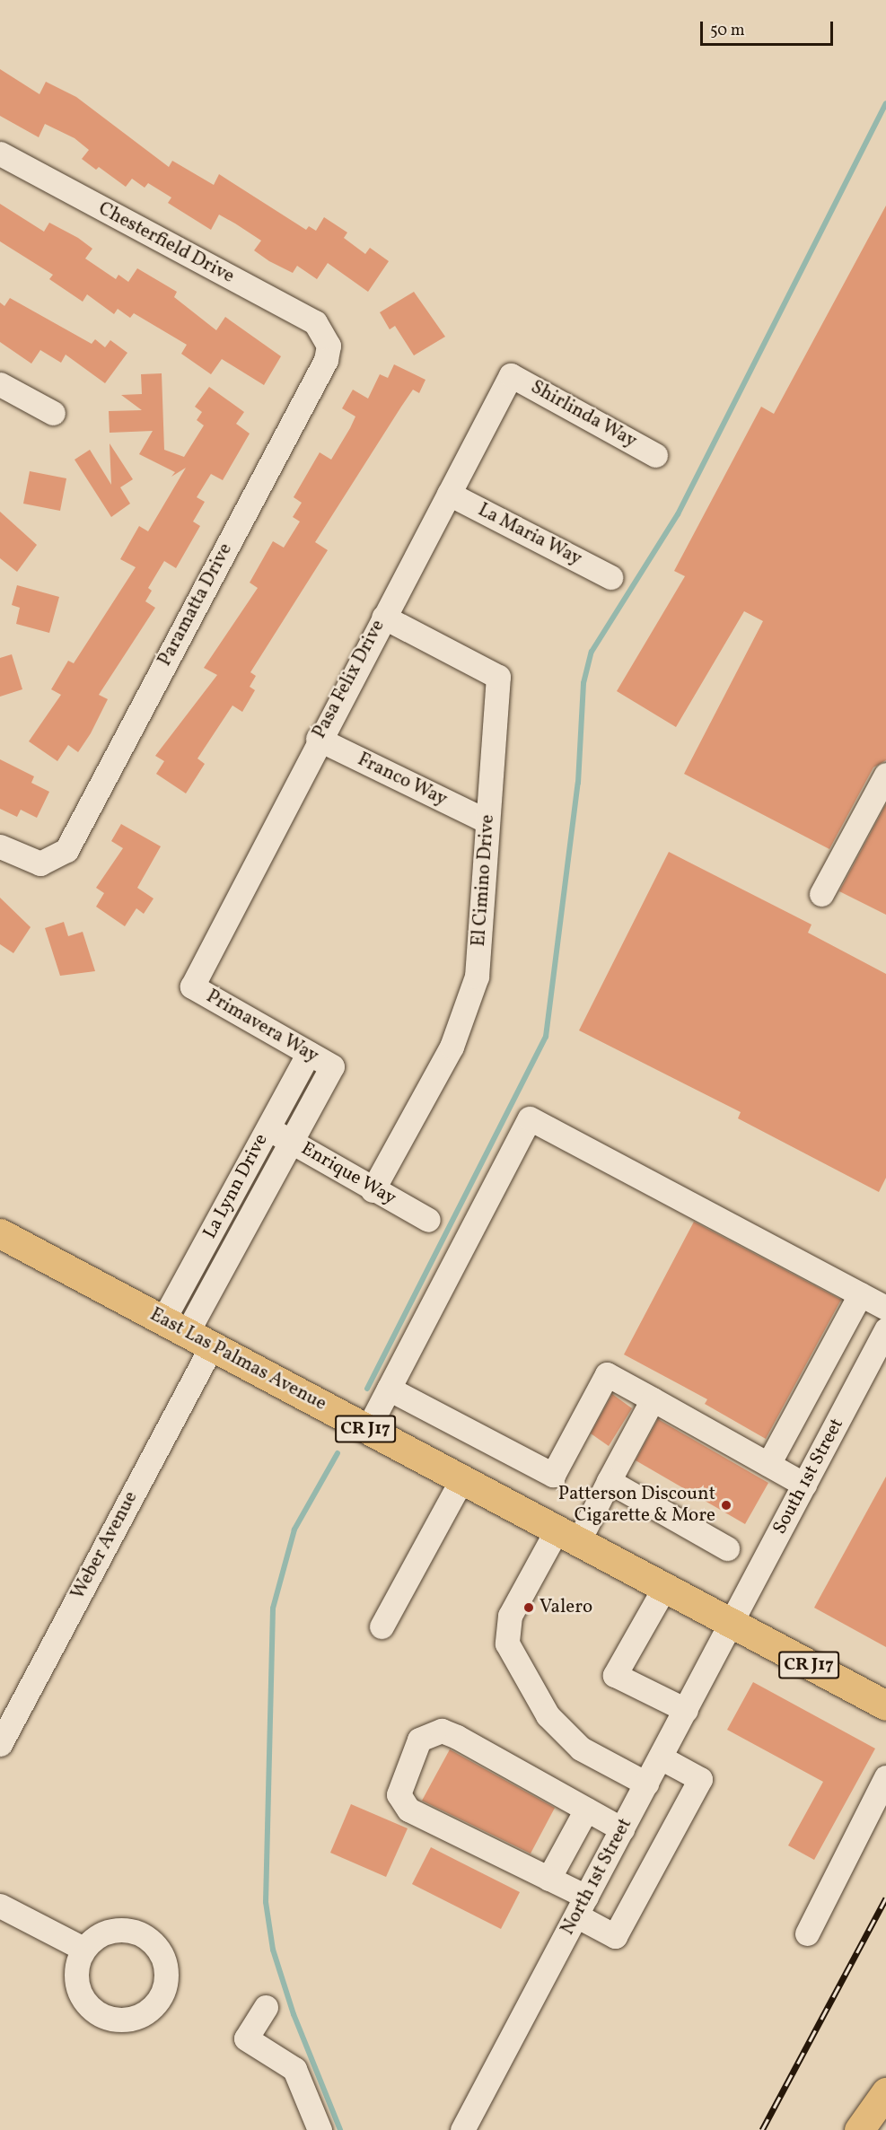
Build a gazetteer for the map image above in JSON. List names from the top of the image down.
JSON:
{
  "streets": {
    "main road": ["East Las Palmas Avenue", "CR J17"],
    "street": [
      "Chesterfield Drive",
      "Shirlinda Way",
      "La Maria Way",
      "Paramatta Drive",
      "Pasa Felix Drive",
      "Franco Way",
      "El Cimino Drive",
      "Primavera Way",
      "Enrique Way",
      "La Lynn Drive",
      "South 1st Street",
      "Weber Avenue",
      "North 1st Street"
    ]
  },
  "crossings": [
    ["Chesterfield Drive", "Paramatta Drive"],
    ["Shirlinda Way", "Pasa Felix Drive"],
    ["La Maria Way", "Pasa Felix Drive"],
    ["Pasa Felix Drive", "Franco Way"],
    ["Pasa Felix Drive", "El Cimino Drive"],
    ["Pasa Felix Drive", "Primavera Way"],
    ["Franco Way", "El Cimino Drive"],
    ["El Cimino Drive", "Enrique Way"],
    ["Primavera Way", "La Lynn Drive"],
    ["Enrique Way", "La Lynn Drive"],
    ["La Lynn Drive", "East Las Palmas Avenue"],
    ["La Lynn Drive", "Weber Avenue"],
    ["East Las Palmas Avenue", "CR J17"],
    ["East Las Palmas Avenue", "South 1st Street"],
    ["East Las Palmas Avenue", "Weber Avenue"],
    ["East Las Palmas Avenue", "North 1st Street"],
    ["CR J17", "South 1st Street"],
    ["CR J17", "North 1st Street"],
    ["South 1st Street", "North 1st Street"]
  ],
  "places": ["Patterson Discount Cigarette & More", "Valero"],
  "scale_bar": "50 m"
}
